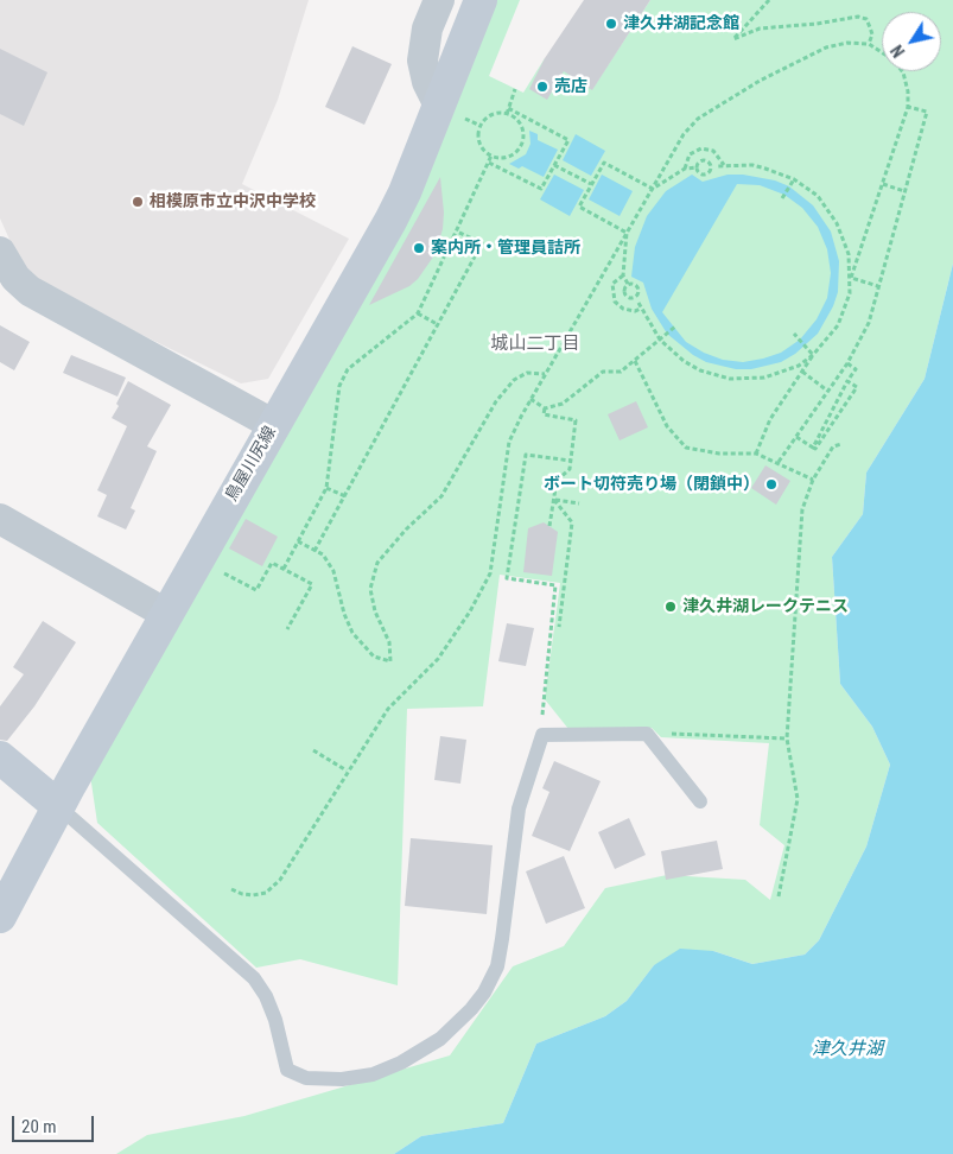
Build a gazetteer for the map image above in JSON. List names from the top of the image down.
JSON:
{
  "streets": {
    "main road": ["鳥屋川尻線"]
  },
  "districts": ["城山二丁目"],
  "water": ["津久井湖"],
  "places": [
    "津久井湖記念館",
    "売店",
    "相模原市立中沢中学校",
    "案内所・管理員詰所",
    "ボート切符売り場（閉鎖中）",
    "津久井湖レークテニス"
  ],
  "scale_bar": "20 m",
  "north": "bottom left"
}
